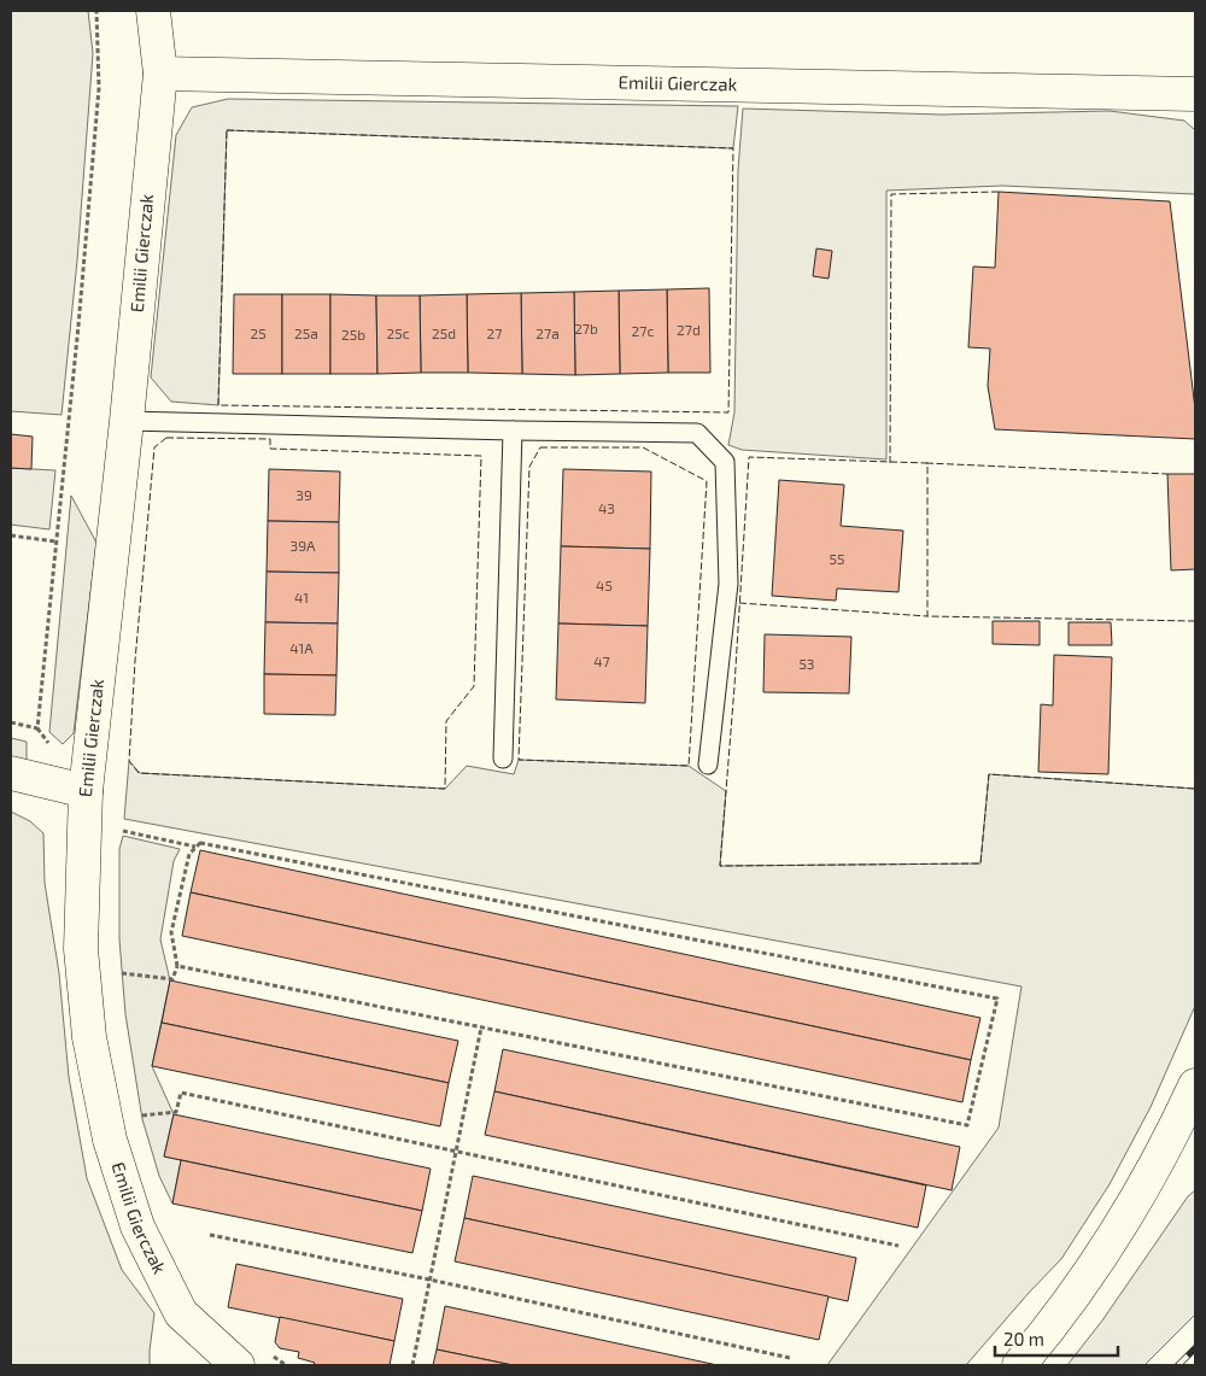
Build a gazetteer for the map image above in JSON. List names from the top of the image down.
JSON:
{
  "streets": {
    "street": ["Emilii Gierczak"]
  },
  "house_numbers": [
    "27b",
    "27d",
    "27c",
    "25",
    "25a",
    "25c",
    "25d",
    "27",
    "27a",
    "25b",
    "39",
    "43",
    "39A",
    "55",
    "45",
    "41",
    "41A",
    "47",
    "53"
  ],
  "scale_bar": "20 m"
}
